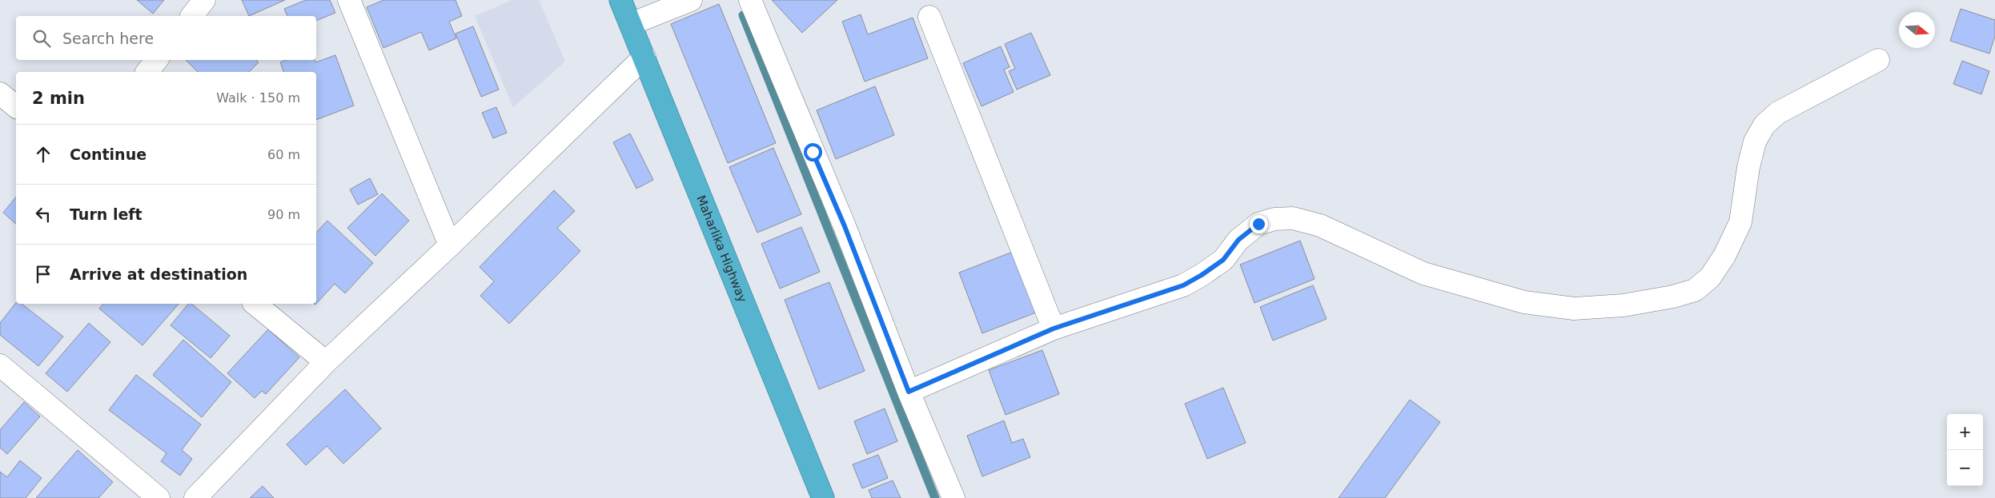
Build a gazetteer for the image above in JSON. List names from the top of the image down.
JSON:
{
  "streets": {
    "highway": ["Maharlika Highway"]
  },
  "north": "right",
  "page": {
    "search": "Search here",
    "heading": ["2 min", "Walk · 150 m"],
    "list": [
      ["Continue", "60 m"],
      ["Turn left", "90 m"],
      "Arrive at destination"
    ],
    "map_buttons": ["+", "−"]
  }
}
